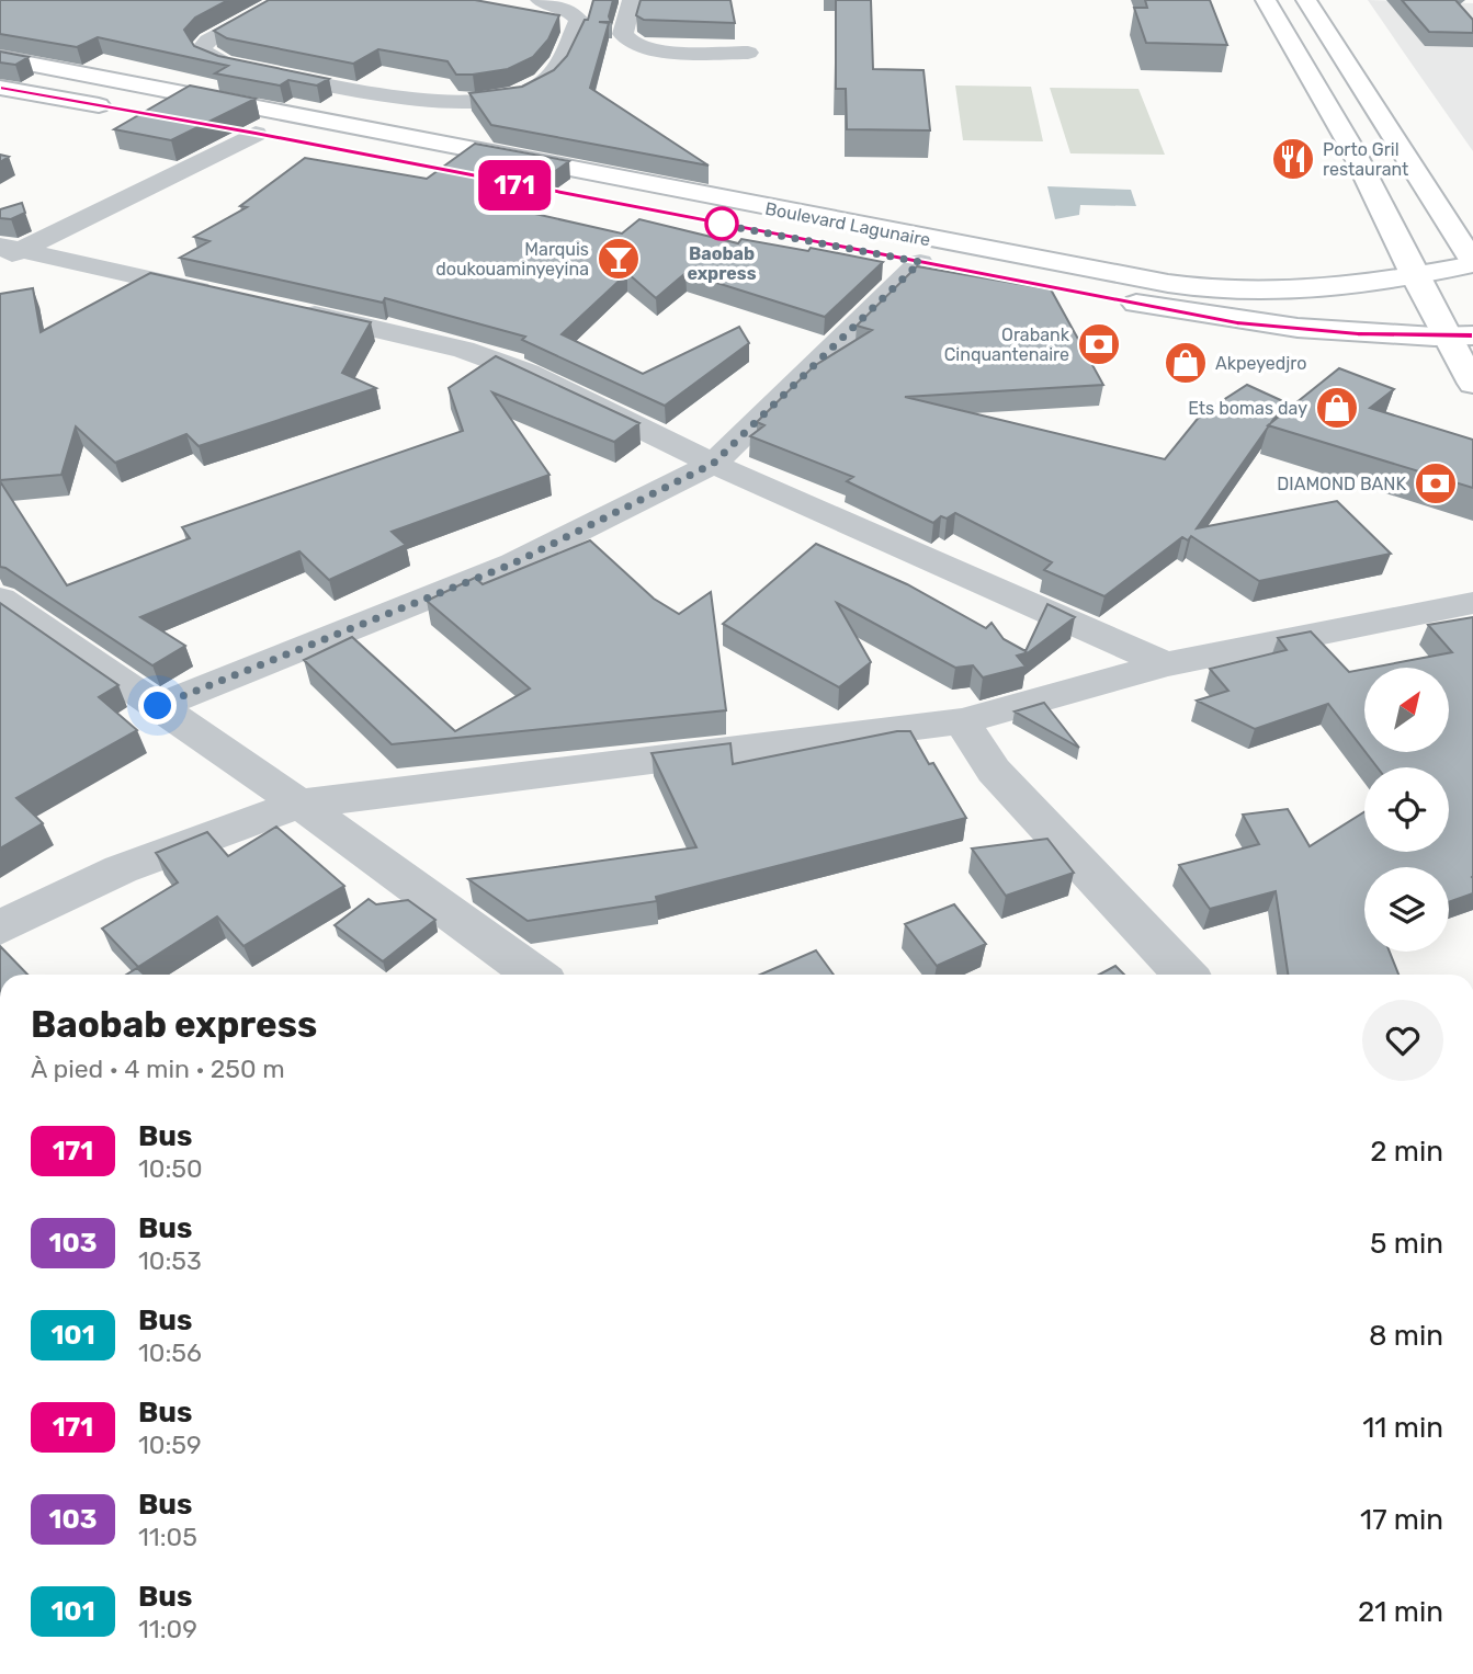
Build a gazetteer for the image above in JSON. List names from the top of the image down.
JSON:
{
  "streets": {
    "main road": ["Boulevard Lagunaire"]
  },
  "places": {
    "restaurant": ["Porto Gril restaurant"],
    "other": ["Baobab express"],
    "bar": ["Marquis doukouaminyeyina"],
    "bank": ["Orabank Cinquantenaire", "DIAMOND BANK"],
    "shop": ["Akpeyedjro", "Ets bomas day"]
  },
  "lines": ["bus line 171"],
  "north": "top right",
  "page": {
    "on_map": "171",
    "heading": ["Baobab express", "À pied · 4 min · 250 m"],
    "list": [
      {
        "mark": "171",
        "name": "Bus",
        "note": "10:50",
        "value": "2 min"
      },
      {
        "mark": "103",
        "name": "Bus",
        "note": "10:53",
        "value": "5 min"
      },
      {
        "mark": "101",
        "name": "Bus",
        "note": "10:56",
        "value": "8 min"
      },
      {
        "mark": "171",
        "name": "Bus",
        "note": "10:59",
        "value": "11 min"
      },
      {
        "mark": "103",
        "name": "Bus",
        "note": "11:05",
        "value": "17 min"
      },
      {
        "mark": "101",
        "name": "Bus",
        "note": "11:09",
        "value": "21 min"
      }
    ]
  }
}
